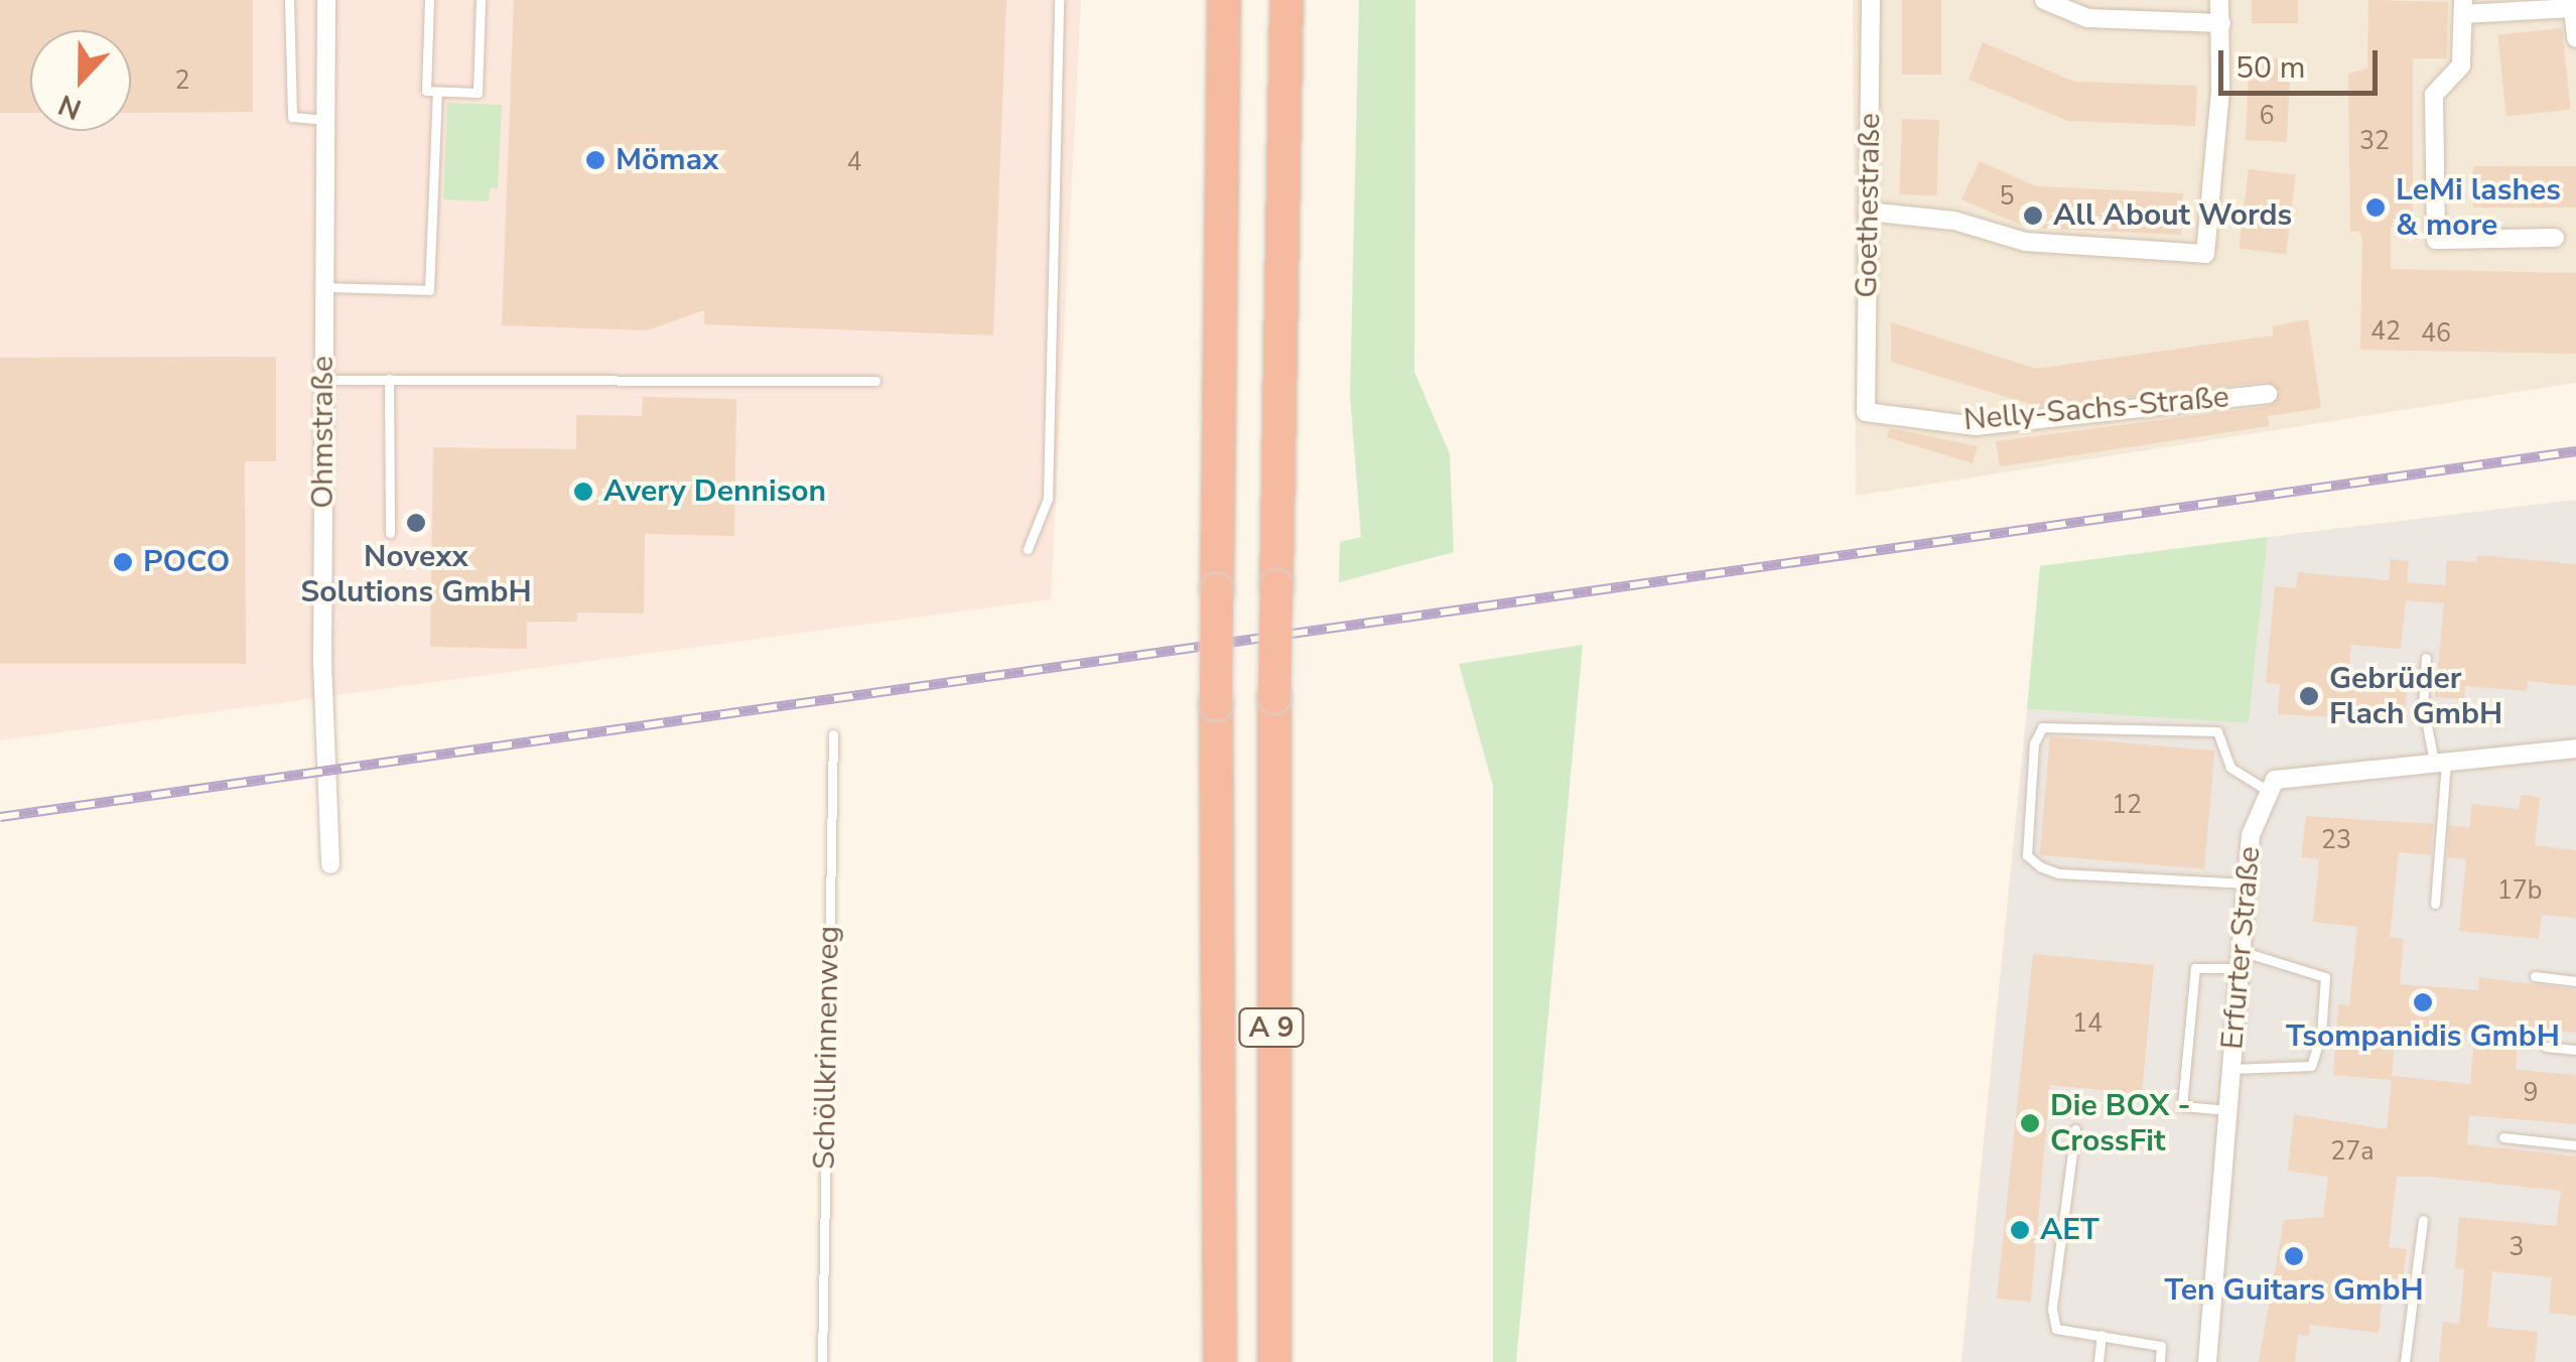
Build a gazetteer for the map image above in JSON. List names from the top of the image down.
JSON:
{
  "streets": {
    "highway": ["A 9"],
    "street": [
      "Goethestraße",
      "Nelly-Sachs-Straße",
      "Ohmstraße",
      "Erfurter Straße"
    ],
    "lane": ["Schöllkrinnenweg"]
  },
  "crossings": [
    ["Goethestraße", "Nelly-Sachs-Straße"]
  ],
  "places": [
    "Mömax",
    "LeMi lashes & more",
    "All About Words",
    "Avery Dennison",
    "Novexx Solutions GmbH",
    "POCO",
    "Gebrüder Flach GmbH",
    "Tsompanidis GmbH",
    "Die BOX - CrossFit",
    "AET",
    "Ten Guitars GmbH"
  ],
  "house_numbers": [
    "2",
    "6",
    "32",
    "4",
    "5",
    "42",
    "46",
    "12",
    "23",
    "17b",
    "14",
    "9",
    "27a",
    "3"
  ],
  "scale_bar": "50 m",
  "north": "bottom"
}
